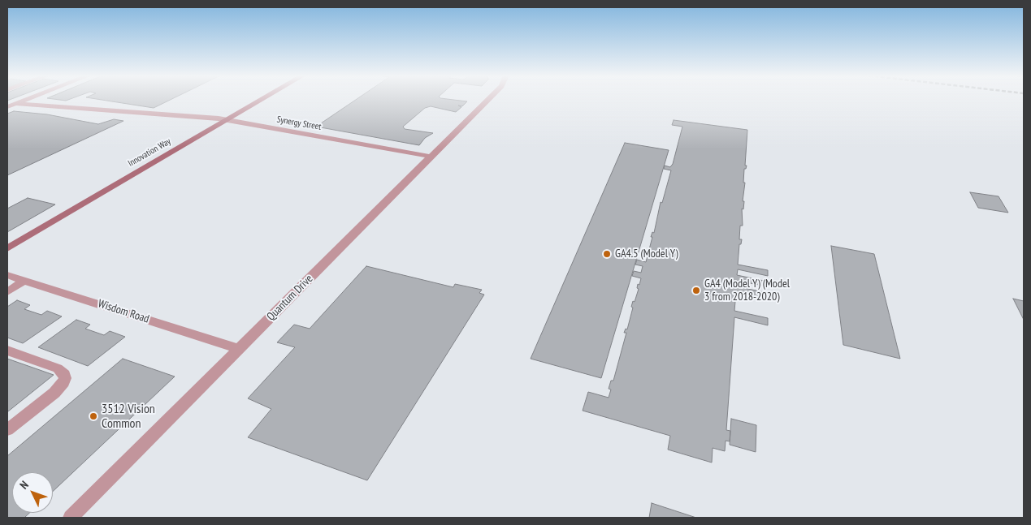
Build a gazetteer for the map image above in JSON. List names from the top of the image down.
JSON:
{
  "streets": {
    "street": [
      "Synergy Street",
      "Innovation Way",
      "Quantum Drive",
      "Wisdom Road"
    ]
  },
  "crossings": [
    ["Synergy Street", "Innovation Way"],
    ["Synergy Street", "Quantum Drive"],
    ["Quantum Drive", "Wisdom Road"]
  ],
  "places": ["GA4.5 (Model Y)", "GA4 (Model Y) (Model 3 from 2018-2020)", "3512 Vision Common"],
  "north": "top left"
}
